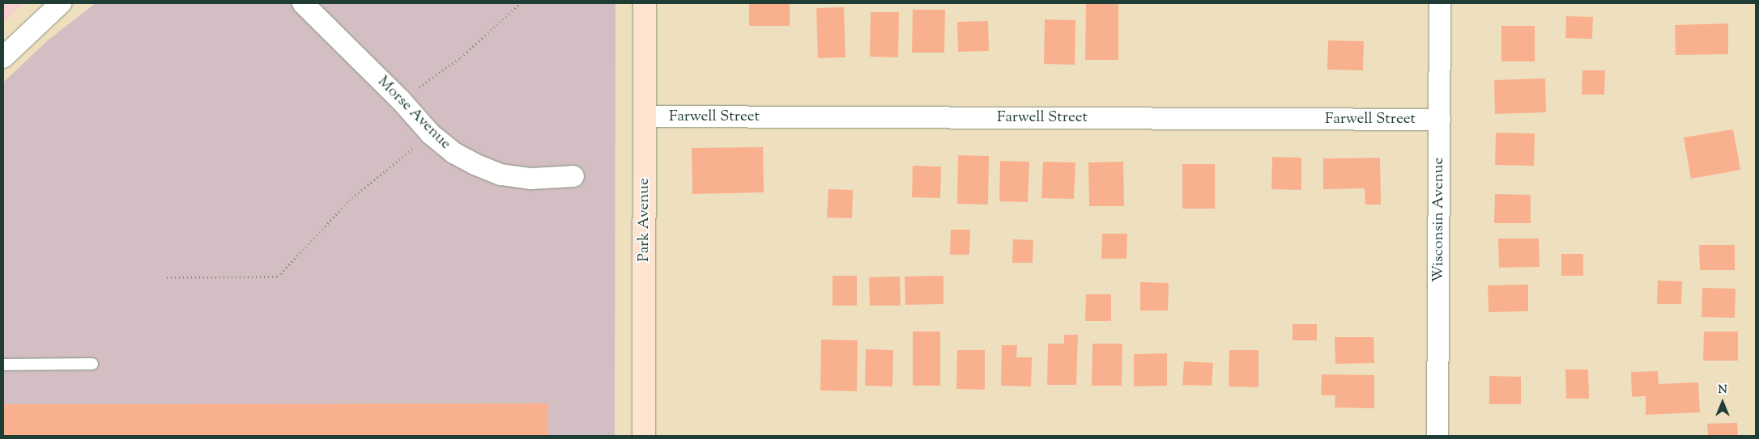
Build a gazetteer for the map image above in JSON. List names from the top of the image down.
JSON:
{
  "streets": {
    "street": [
      "Morse Avenue",
      "Farwell Street",
      "Park Avenue",
      "Wisconsin Avenue"
    ]
  },
  "crossings": [
    ["Farwell Street", "Park Avenue"],
    ["Farwell Street", "Wisconsin Avenue"]
  ],
  "north": "top"
}
